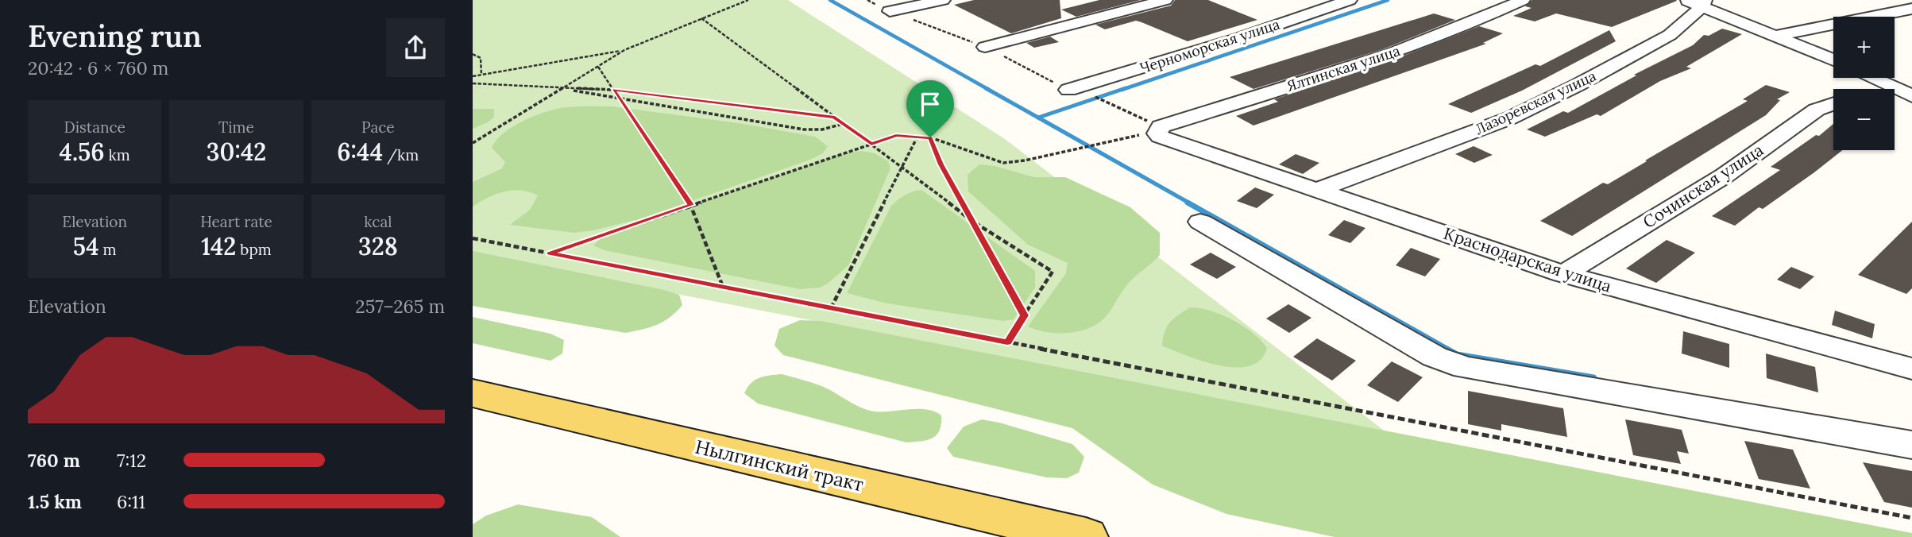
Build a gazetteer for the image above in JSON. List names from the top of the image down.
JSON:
{
  "streets": {
    "main road": ["Нылгинский тракт"],
    "street": [
      "Черноморская улица",
      "Ялтинская улица",
      "Лазоревская улица",
      "Сочинская улица",
      "Краснодарская улица"
    ]
  },
  "crossings": [
    ["Ялтинская улица", "Краснодарская улица"],
    ["Лазоревская улица", "Краснодарская улица"],
    ["Сочинская улица", "Краснодарская улица"]
  ],
  "page": {
    "heading": ["Evening run", "20:42 · 6 × 760 m"],
    "map_buttons": ["+", "−"],
    "stats": [
      ["Distance", "4.56 km"],
      ["Time", "30:42"],
      ["Pace", "6:44 /km"],
      ["Elevation", "54 m"],
      ["Heart rate", "142 bpm"],
      ["kcal", "328"]
    ],
    "chart": ["Elevation", "257–265 m"],
    "list": [
      {
        "name": "760 m",
        "note": "7:12"
      },
      {
        "name": "1.5 km",
        "note": "6:11"
      }
    ]
  }
}
